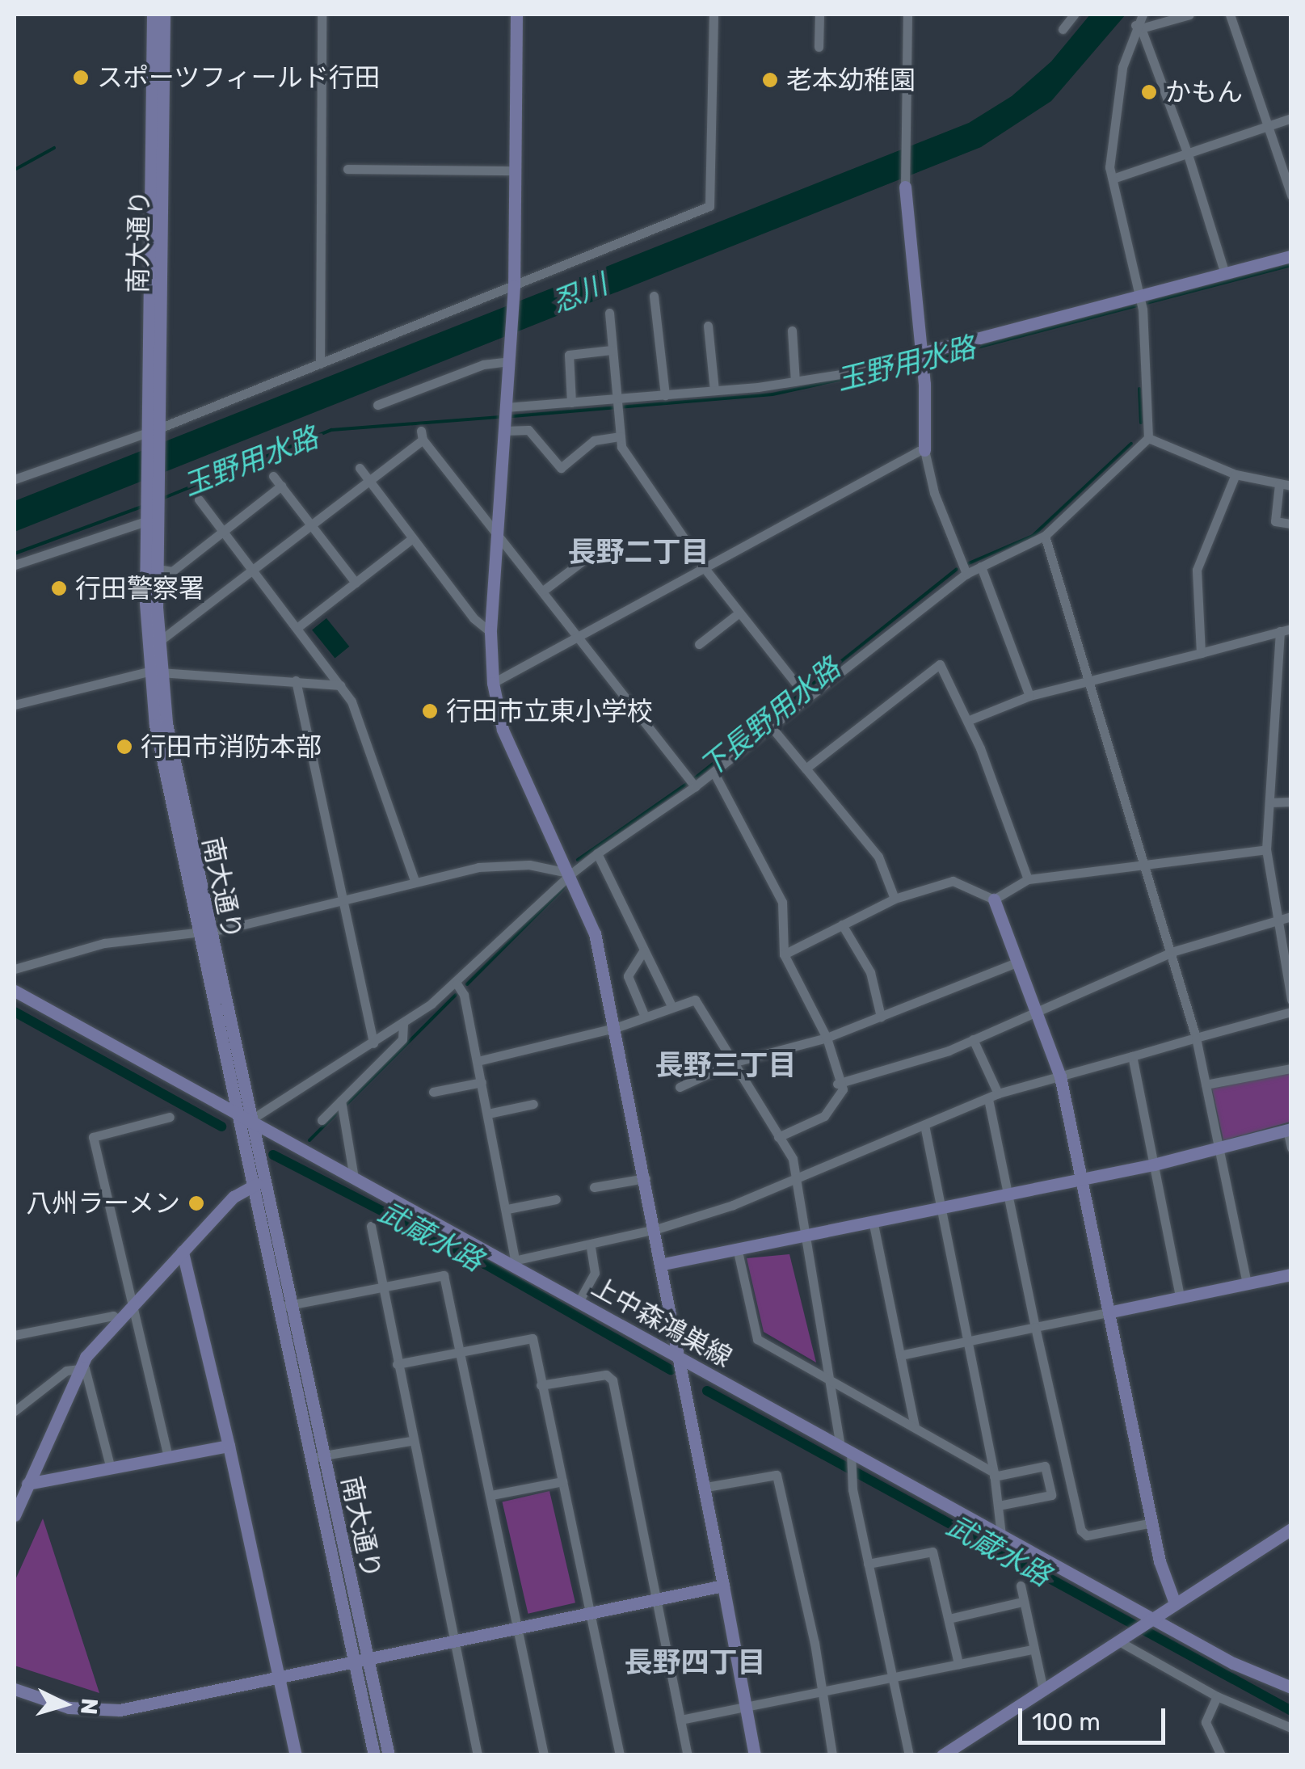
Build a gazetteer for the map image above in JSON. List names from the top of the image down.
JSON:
{
  "streets": {
    "street": ["南大通り", "上中森鴻巣線"]
  },
  "crossings": [
    ["南大通り", "上中森鴻巣線"]
  ],
  "districts": ["長野二丁目", "長野三丁目", "長野四丁目"],
  "water": [
    "忍川",
    "玉野用水路",
    "下長野用水路",
    "武蔵水路"
  ],
  "places": [
    "スポーツフィールド行田",
    "老本幼稚園",
    "かもん",
    "行田警察署",
    "行田市立東小学校",
    "行田市消防本部",
    "八州ラーメン"
  ],
  "scale_bar": "100 m",
  "north": "right"
}
